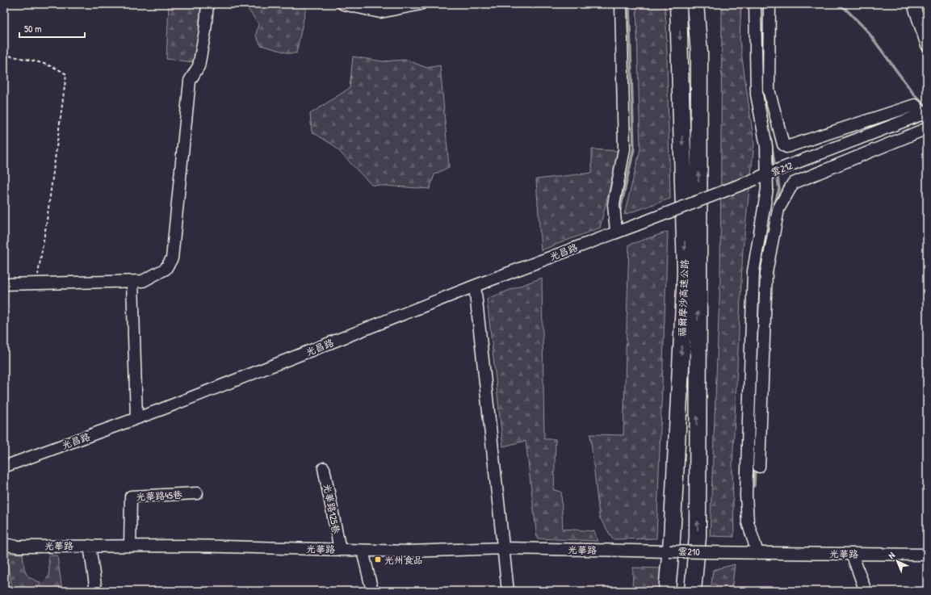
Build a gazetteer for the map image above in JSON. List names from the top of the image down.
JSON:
{
  "streets": {
    "highway": ["福爾摩沙高速公路"],
    "street": [
      "雲212",
      "光昌路",
      "光華路45巷",
      "光華路125巷",
      "光華路",
      "雲210"
    ]
  },
  "crossings": [
    ["雲212", "光昌路"],
    ["光華路45巷", "光華路"],
    ["光華路125巷", "光華路"],
    ["光華路", "雲210"]
  ],
  "places": {
    "transit": ["光州食品"]
  },
  "scale_bar": "50 m",
  "north": "top left"
}
